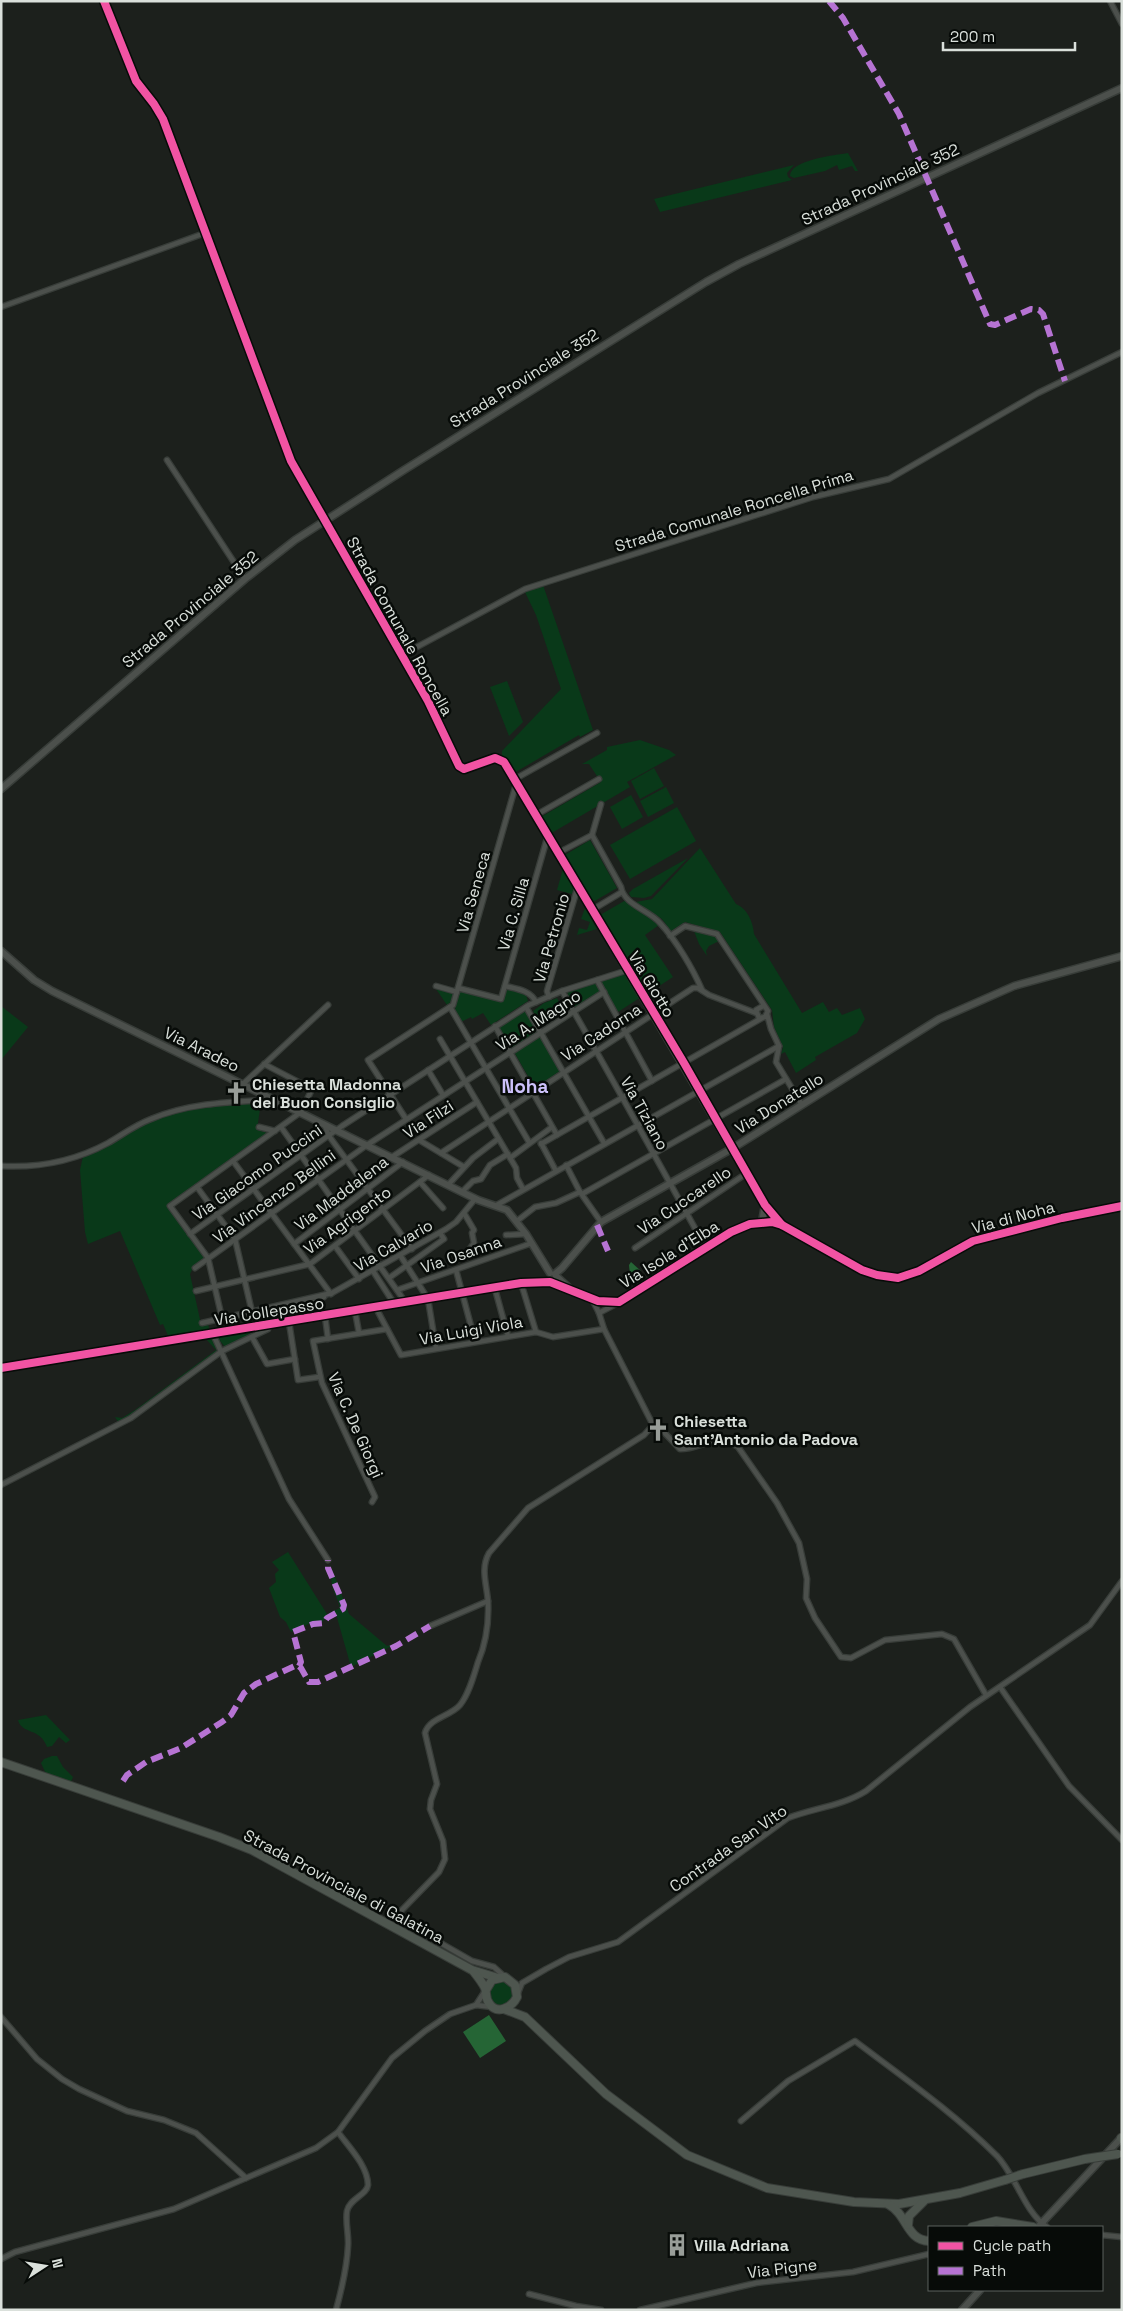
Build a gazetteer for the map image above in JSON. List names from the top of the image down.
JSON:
{
  "streets": {
    "main road": ["Strada Provinciale di Galatina"],
    "street": [
      "Strada Provinciale 352",
      "Strada Comunale Roncella Prima",
      "Strada Comunale Roncella",
      "Via Seneca",
      "Via C. Silla",
      "Via Petronio",
      "Via Giotto",
      "Via A. Magno",
      "Via Cadorna",
      "Via Aradeo",
      "Via Donatello",
      "Via Tiziano",
      "Via Filzi",
      "Via Giacomo Puccini",
      "Via Maddalena",
      "Via Vincenzo Bellini",
      "Via Cuccarello",
      "Via di Noha",
      "Via Agrigento",
      "Via Calvario",
      "Via Osanna",
      "Via Isola d'Elba",
      "Via Collepasso",
      "Via Luigi Viola",
      "Via C. De Giorgi",
      "Contrada San Vito",
      "Via Pigne"
    ]
  },
  "crossings": [
    ["Strada Provinciale 352", "Strada Comunale Roncella"],
    ["Strada Comunale Roncella Prima", "Strada Comunale Roncella"],
    ["Strada Comunale Roncella", "Via Seneca"],
    ["Strada Comunale Roncella", "Via Giotto"],
    ["Via Seneca", "Via C. Silla"],
    ["Via Seneca", "Via Giotto"],
    ["Via C. Silla", "Via Giotto"],
    ["Via Petronio", "Via Giotto"],
    ["Via Petronio", "Via Giacomo Puccini"],
    ["Via Giotto", "Via Cadorna"],
    ["Via Giotto", "Via Donatello"],
    ["Via Giotto", "Via Giacomo Puccini"],
    ["Via Giotto", "Via Cuccarello"],
    ["Via Giotto", "Via di Noha"],
    ["Via Giotto", "Via Isola d'Elba"],
    ["Via A. Magno", "Via Tiziano"],
    ["Via A. Magno", "Via Vincenzo Bellini"],
    ["Via Cadorna", "Via Tiziano"],
    ["Via Aradeo", "Via Filzi"],
    ["Via Aradeo", "Via Giacomo Puccini"],
    ["Via Aradeo", "Via Maddalena"],
    ["Via Aradeo", "Via Vincenzo Bellini"],
    ["Via Aradeo", "Via Agrigento"],
    ["Via Aradeo", "Via Calvario"],
    ["Via Donatello", "Via Tiziano"],
    ["Via Donatello", "Via Isola d'Elba"],
    ["Via Donatello", "Via Collepasso"],
    ["Via Tiziano", "Via Giacomo Puccini"],
    ["Via Tiziano", "Via Cuccarello"],
    ["Via Tiziano", "Via Isola d'Elba"],
    ["Via di Noha", "Via Isola d'Elba"],
    ["Via Isola d'Elba", "Via Collepasso"]
  ],
  "districts": ["Noha"],
  "places": {
    "church": ["Chiesetta Madonna del Buon Consiglio", "Chiesetta Sant'Antonio da Padova"],
    "building": ["Villa Adriana"]
  },
  "legend": ["Cycle path", "Path"],
  "scale_bar": "200 m",
  "north": "right"
}
